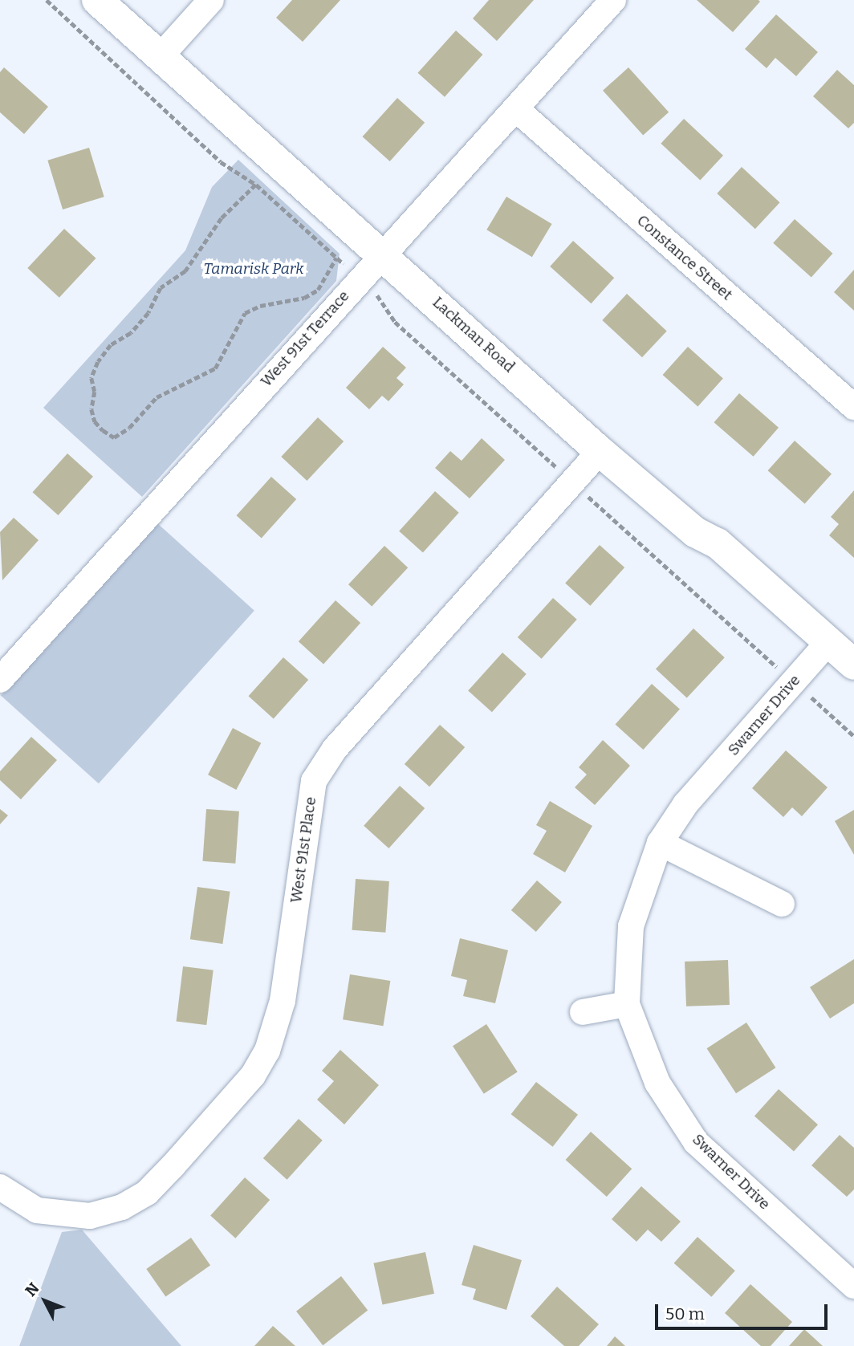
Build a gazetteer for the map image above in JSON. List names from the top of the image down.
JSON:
{
  "streets": {
    "main road": ["Lackman Road"],
    "street": [
      "Constance Street",
      "West 91st Terrace",
      "Swarner Drive",
      "West 91st Place"
    ]
  },
  "crossings": [
    ["Constance Street", "West 91st Terrace"],
    ["Lackman Road", "West 91st Terrace"],
    ["Lackman Road", "Swarner Drive"],
    ["Lackman Road", "West 91st Place"]
  ],
  "parks": ["Tamarisk Park"],
  "scale_bar": "50 m",
  "north": "top left"
}
